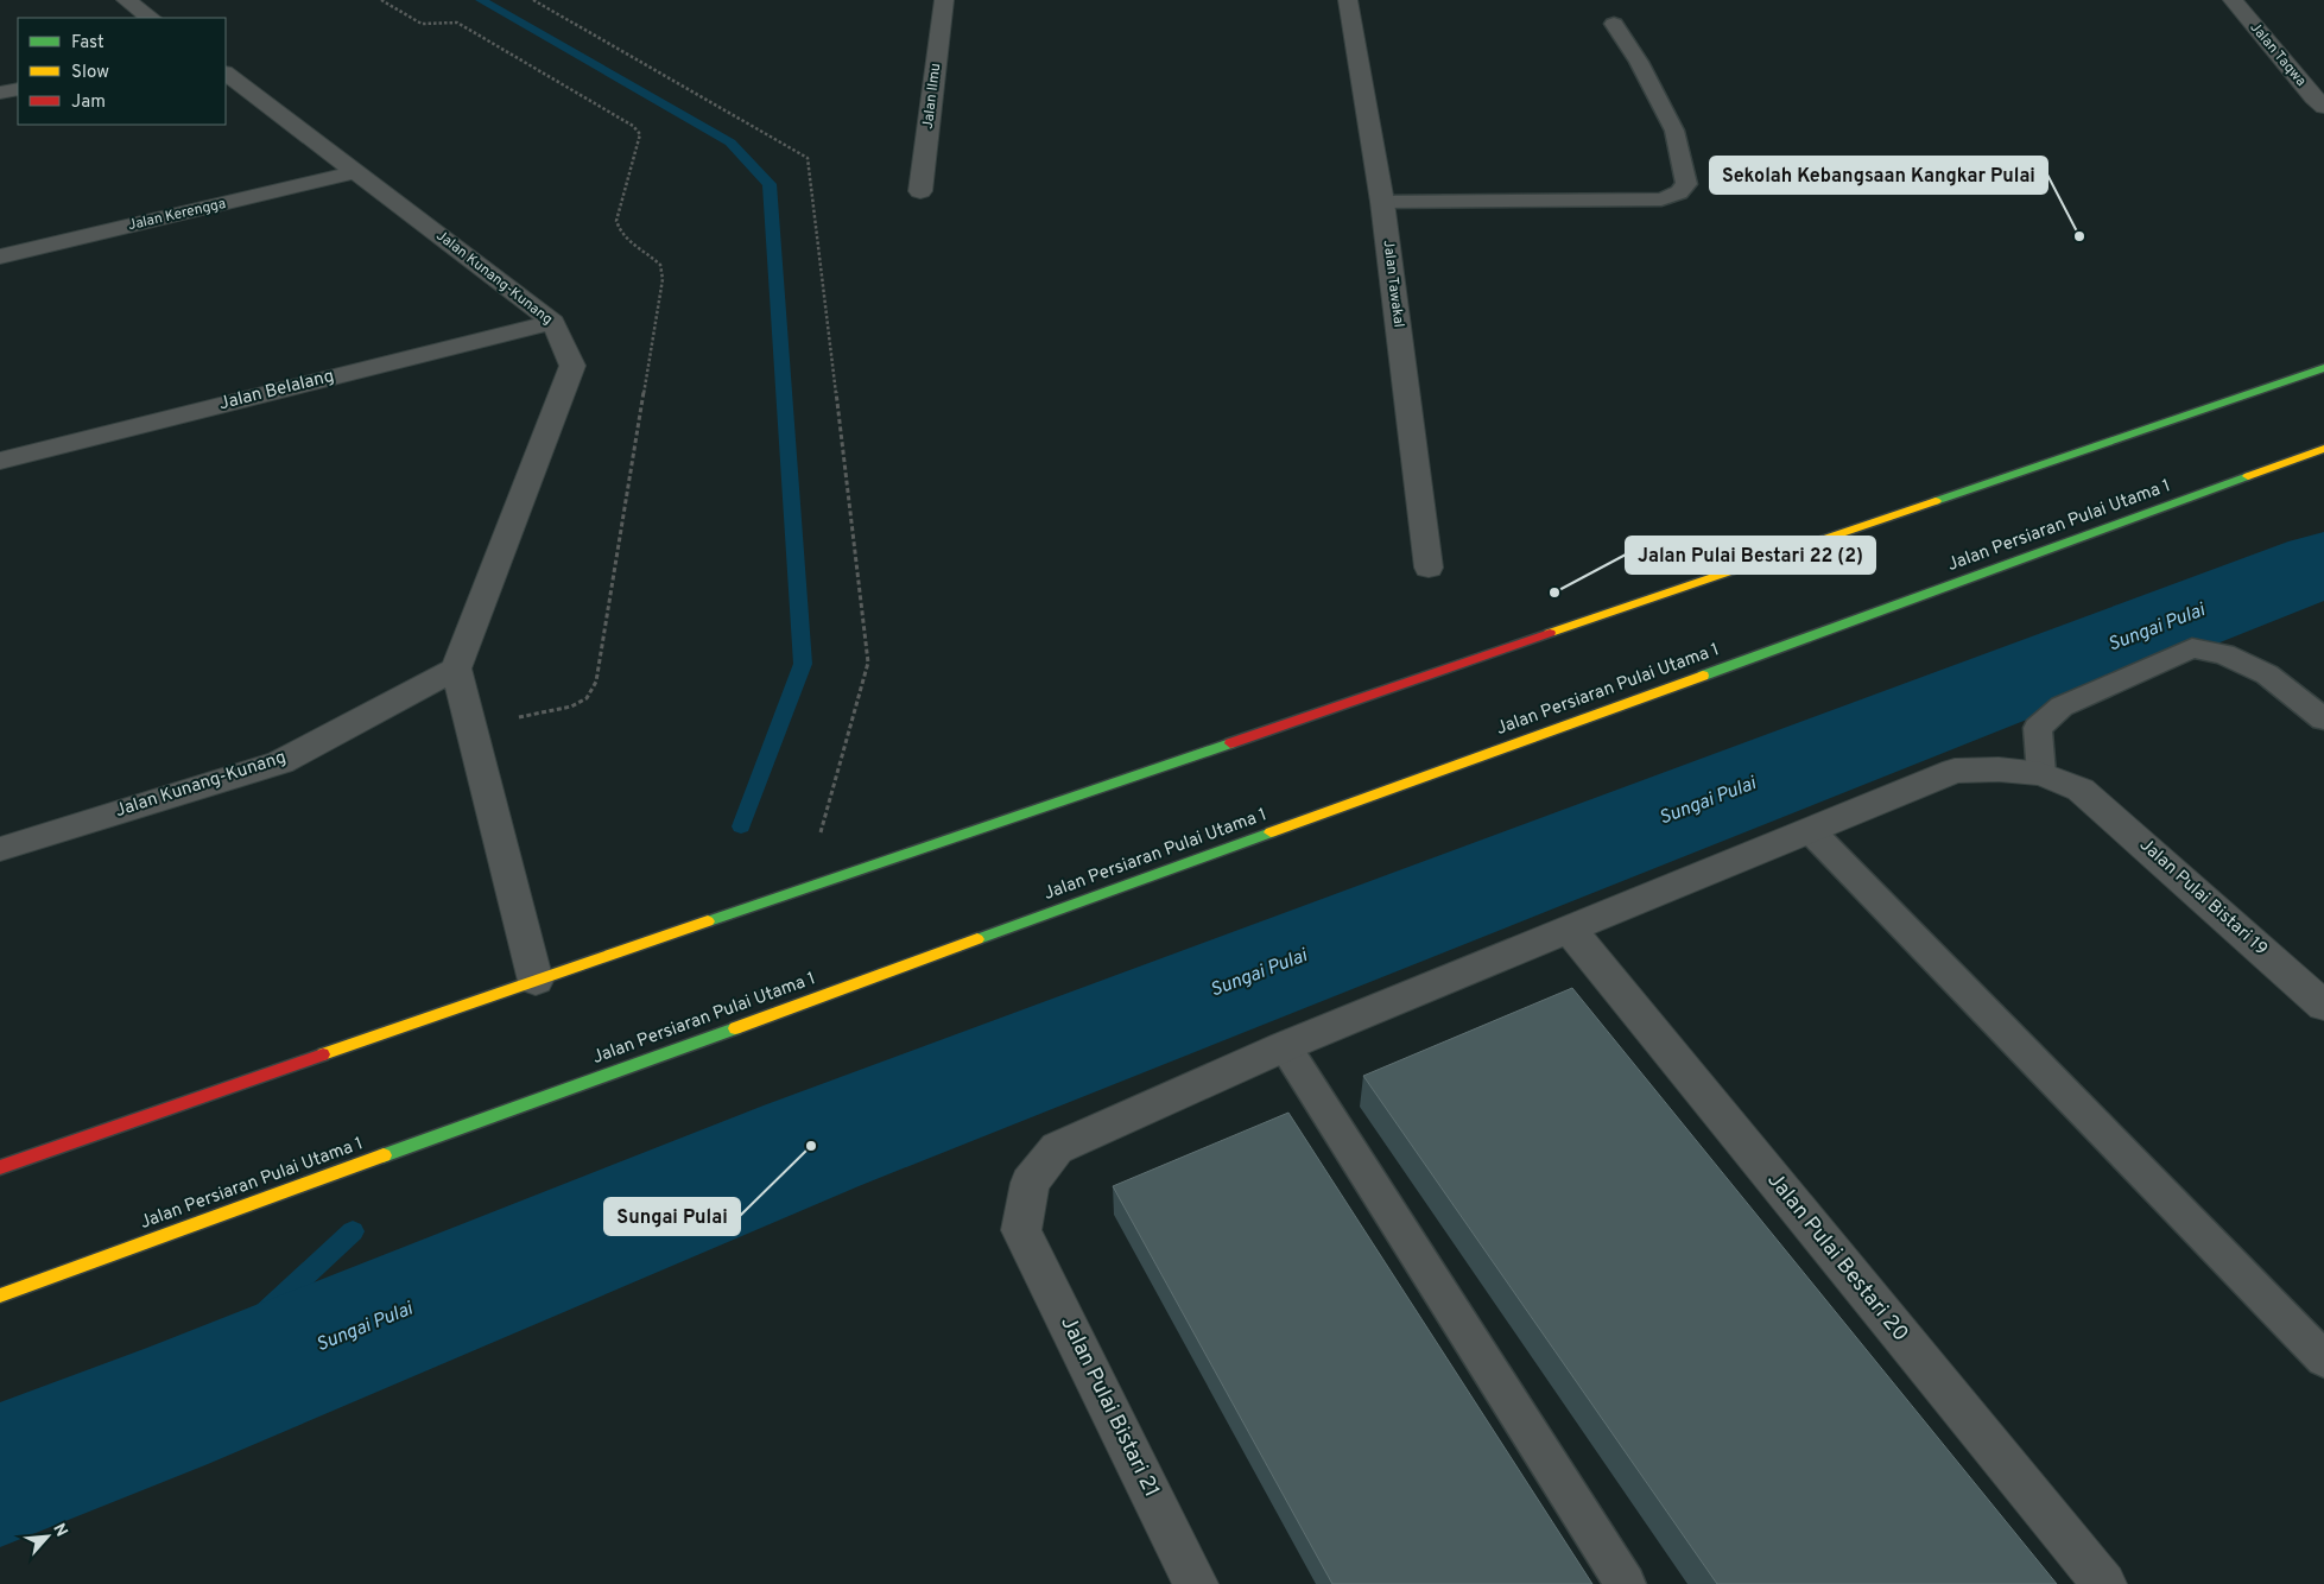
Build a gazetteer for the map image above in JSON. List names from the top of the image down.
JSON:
{
  "streets": {
    "main road": ["Jalan Persiaran Pulai Utama 1"],
    "street": [
      "Jalan Taqwa",
      "Jalan Ilmu",
      "Jalan Kerengga",
      "Jalan Kunang-Kunang",
      "Jalan Tawakal",
      "Jalan Belalang",
      "Jalan Pulai Bistari 19",
      "Jalan Pulai Bestari 20",
      "Jalan Pulai Bistari 21"
    ]
  },
  "crossings": [
    ["Jalan Kerengga", "Jalan Kunang-Kunang"],
    ["Jalan Kunang-Kunang", "Jalan Belalang"]
  ],
  "water": ["Sungai Pulai"],
  "places": ["Sekolah Kebangsaan Kangkar Pulai", "Jalan Pulai Bestari 22 (2)", "Sungai Pulai"],
  "legend": ["Fast", "Slow", "Jam"],
  "north": "top right"
}
